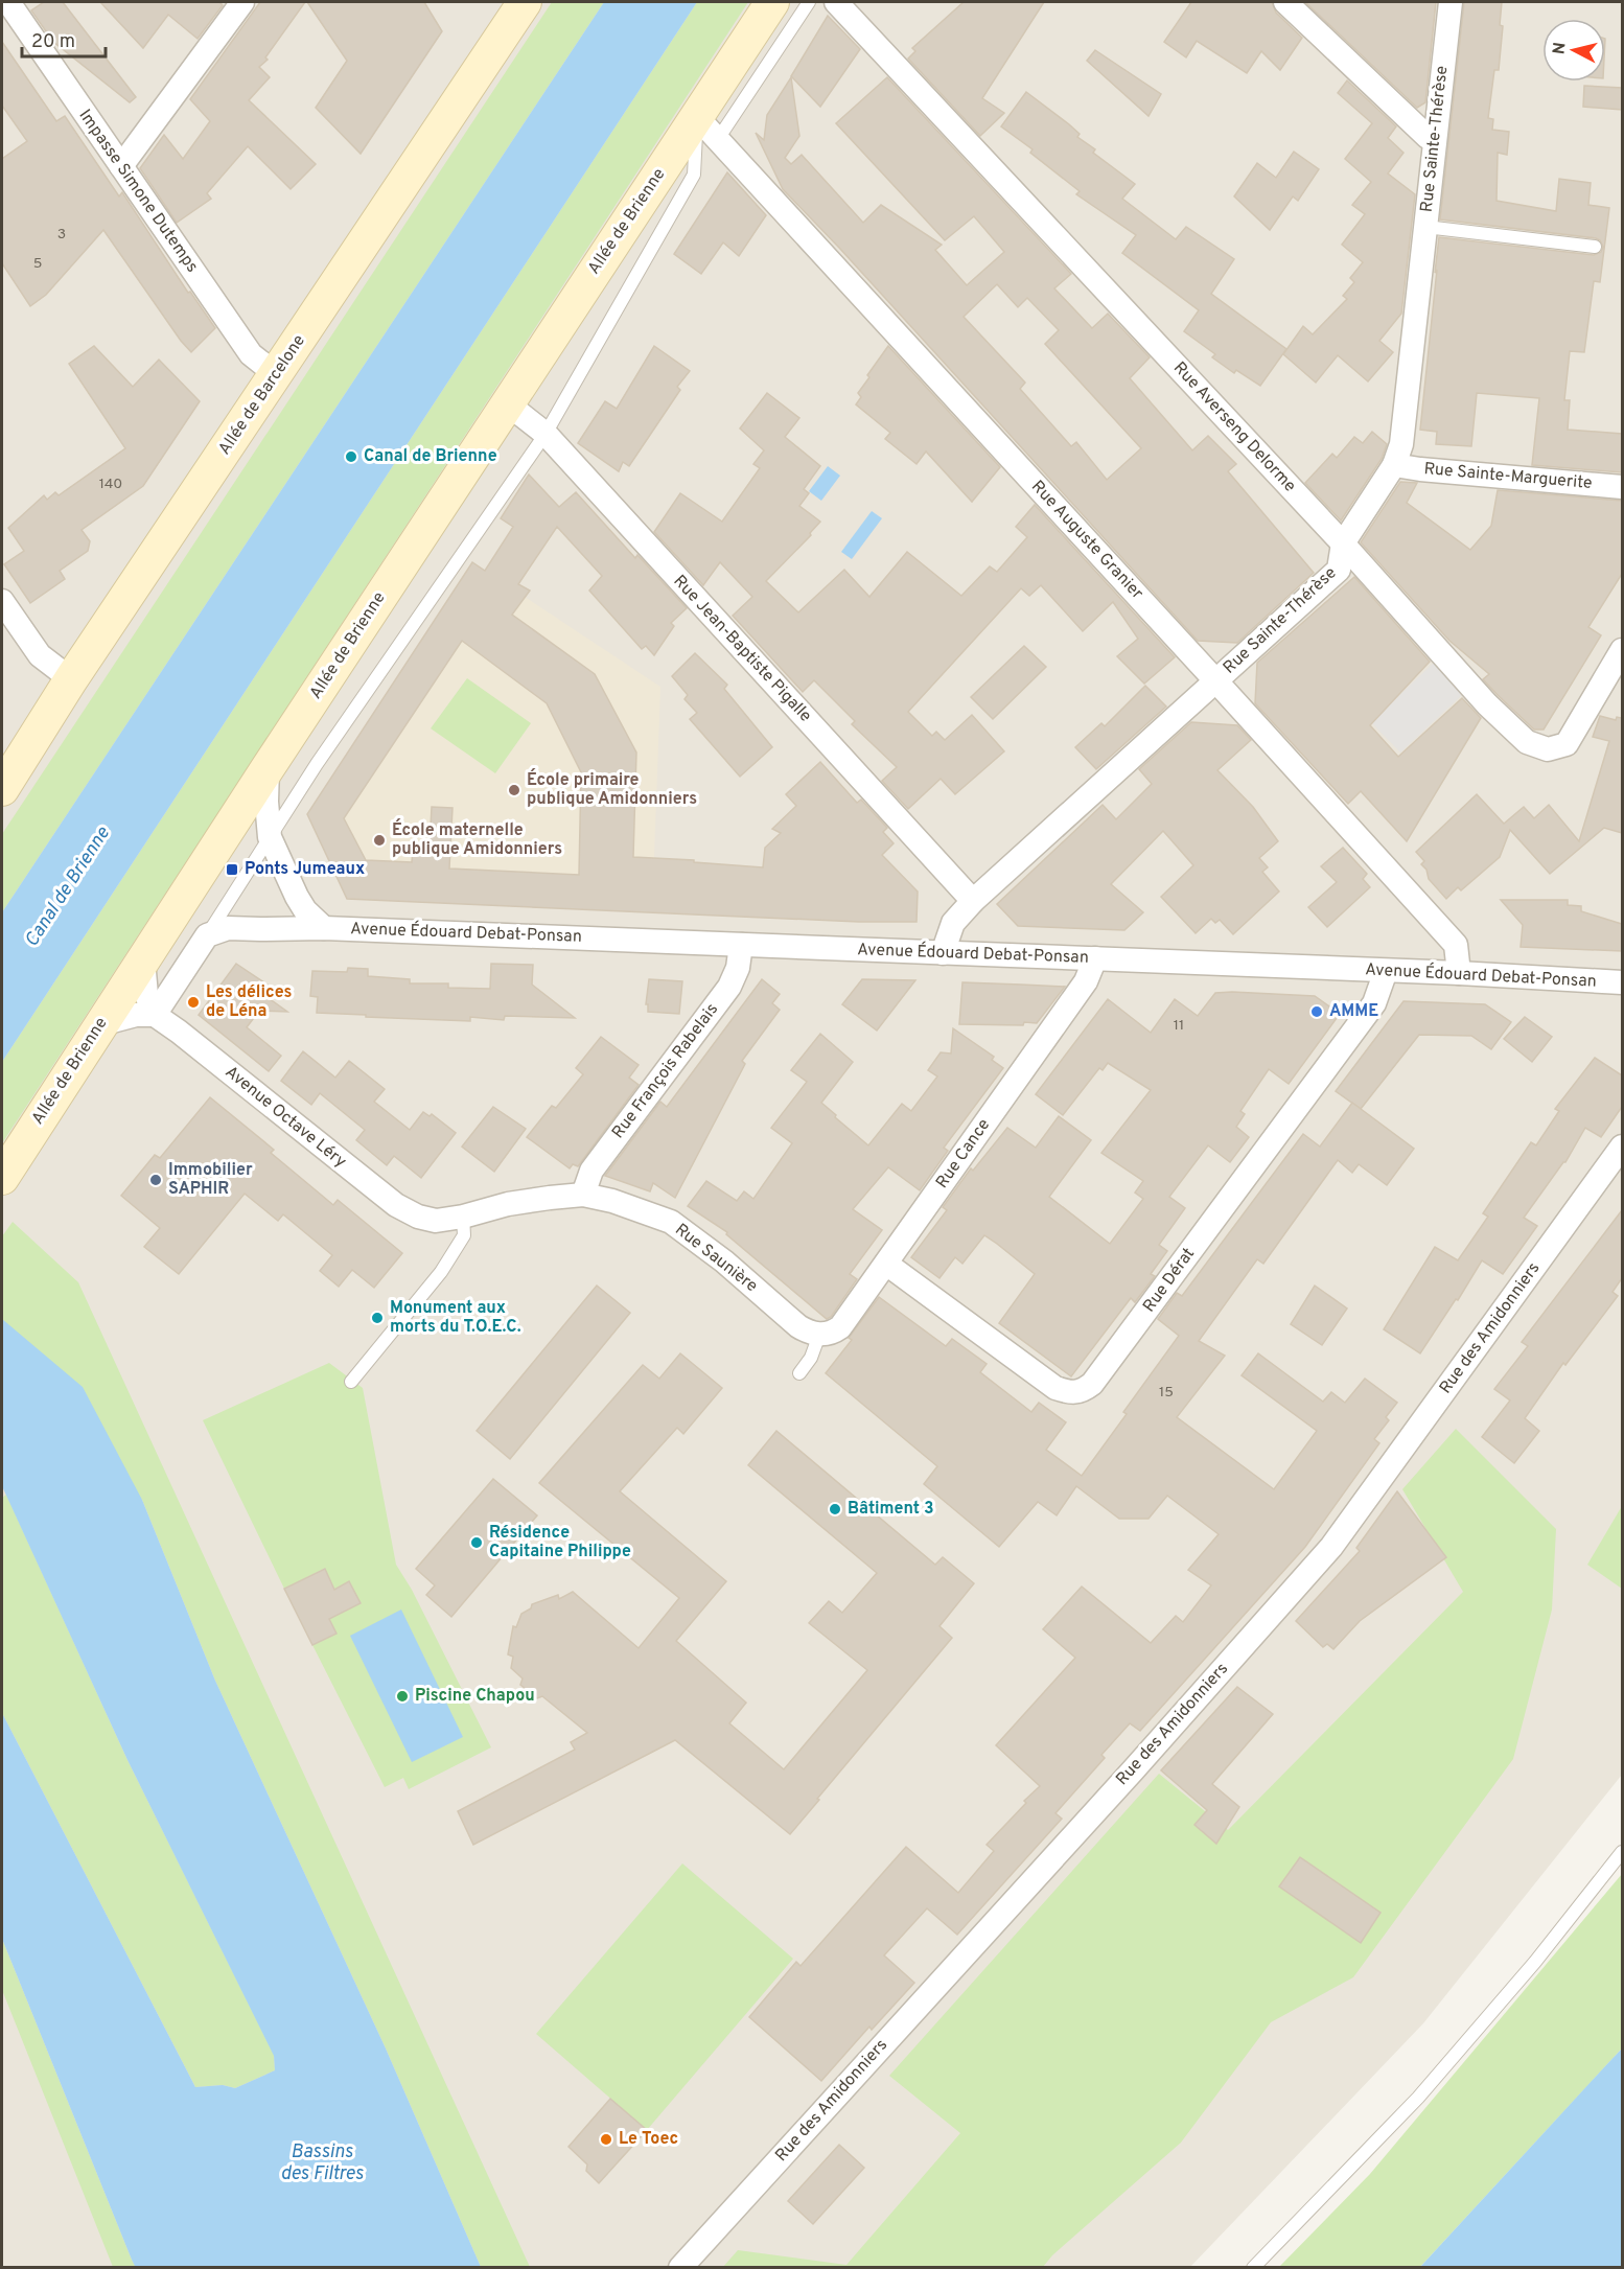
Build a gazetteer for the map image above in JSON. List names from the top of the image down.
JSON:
{
  "streets": {
    "main road": ["Allée de Brienne", "Allée de Barcelone"],
    "street": [
      "Rue Sainte-Thérèse",
      "Impasse Simone Dutemps",
      "Rue Averseng Delorme",
      "Rue Sainte-Marguerite",
      "Rue Auguste Granier",
      "Rue Jean-Baptiste Pigalle",
      "Avenue Édouard Debat-Ponsan",
      "Rue François Rabelais",
      "Avenue Octave Léry",
      "Rue Cance",
      "Rue Saunière",
      "Rue Dérat",
      "Rue des Amidonniers"
    ]
  },
  "crossings": [
    ["Rue Sainte-Thérèse", "Rue Averseng Delorme"],
    ["Rue Sainte-Thérèse", "Rue Sainte-Marguerite"],
    ["Rue Sainte-Thérèse", "Rue Auguste Granier"],
    ["Rue Sainte-Thérèse", "Rue Jean-Baptiste Pigalle"],
    ["Rue Sainte-Thérèse", "Avenue Édouard Debat-Ponsan"],
    ["Impasse Simone Dutemps", "Allée de Barcelone"],
    ["Allée de Brienne", "Rue Auguste Granier"],
    ["Allée de Brienne", "Rue Jean-Baptiste Pigalle"],
    ["Allée de Brienne", "Avenue Édouard Debat-Ponsan"],
    ["Allée de Brienne", "Avenue Octave Léry"],
    ["Rue Auguste Granier", "Avenue Édouard Debat-Ponsan"],
    ["Avenue Édouard Debat-Ponsan", "Rue François Rabelais"],
    ["Avenue Édouard Debat-Ponsan", "Rue Cance"],
    ["Avenue Édouard Debat-Ponsan", "Rue Dérat"],
    ["Rue François Rabelais", "Rue Saunière"],
    ["Avenue Octave Léry", "Rue Saunière"],
    ["Rue Cance", "Rue Saunière"],
    ["Rue Cance", "Rue Dérat"]
  ],
  "water": ["Canal de Brienne", "Bassins des Filtres"],
  "places": {
    "other": [
      "Canal de Brienne",
      "École primaire publique Amidonniers",
      "École maternelle publique Amidonniers",
      "Les délices de Léna",
      "AMME",
      "Immobilier SAPHIR",
      "Monument aux morts du T.O.E.C.",
      "Bâtiment 3",
      "Résidence Capitaine Philippe",
      "Piscine Chapou",
      "Le Toec"
    ],
    "transit": ["Ponts Jumeaux"]
  },
  "house_numbers": [
    "3",
    "5",
    "140",
    "11",
    "15"
  ],
  "scale_bar": "20 m",
  "north": "left"
}
